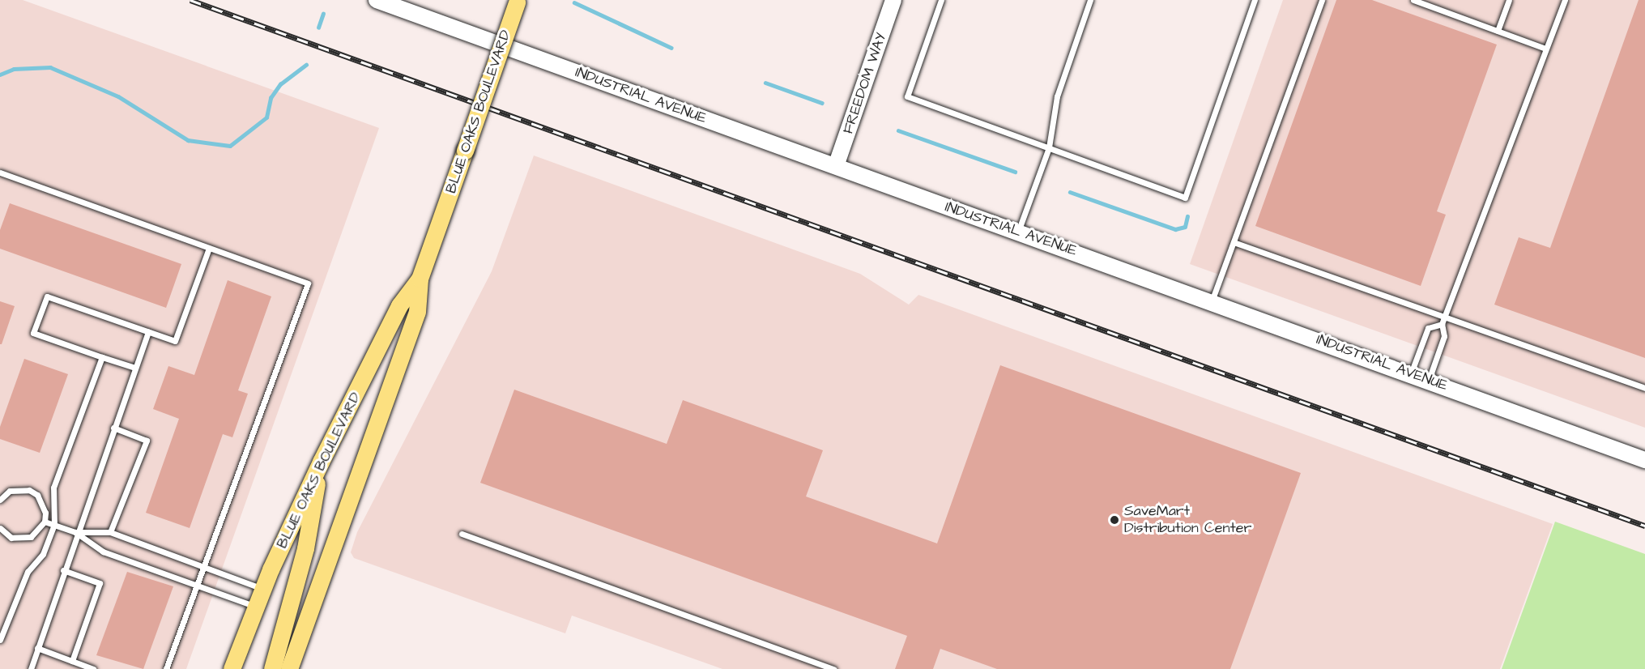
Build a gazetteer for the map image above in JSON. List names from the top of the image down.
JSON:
{
  "streets": {
    "main road": ["BLUE OAKS BOULEVARD"],
    "street": ["FREEDOM WAY", "INDUSTRIAL AVENUE"]
  },
  "crossings": [
    ["FREEDOM WAY", "INDUSTRIAL AVENUE"]
  ],
  "places": ["SaveMart Distribution Center"]
}
